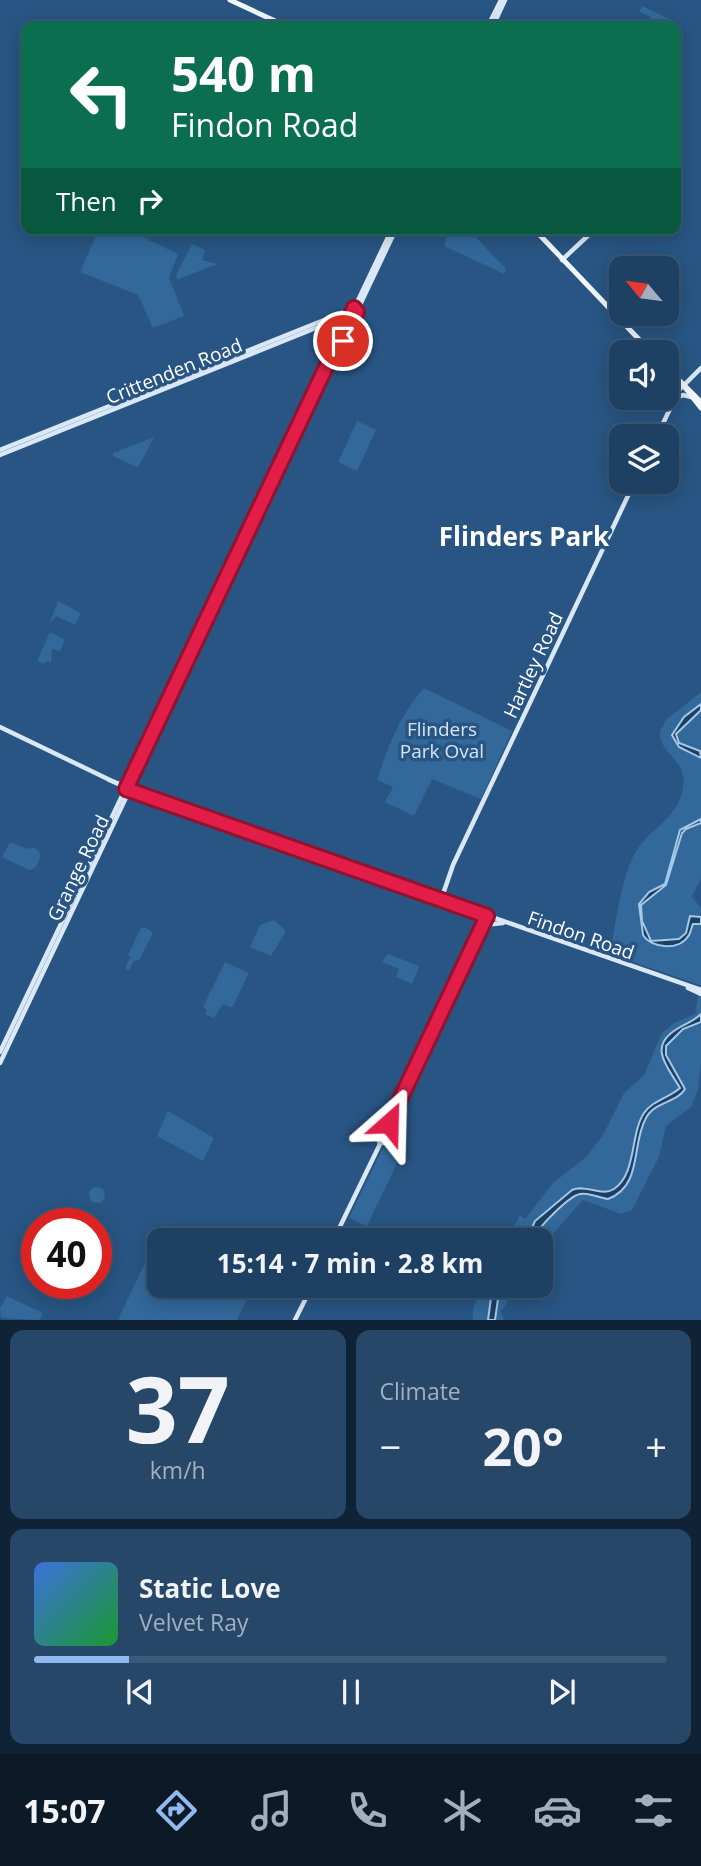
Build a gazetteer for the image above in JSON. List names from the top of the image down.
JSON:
{
  "streets": {
    "main road": [
      "Crittenden Road",
      "Hartley Road",
      "Grange Road",
      "Findon Road"
    ]
  },
  "crossings": [
    ["Crittenden Road", "Grange Road"],
    ["Hartley Road", "Findon Road"],
    ["Grange Road", "Findon Road"]
  ],
  "districts": ["Flinders Park"],
  "parks": ["Flinders Park Oval"],
  "north": "top left",
  "page": {
    "turn": ["540 m", "Findon Road"],
    "then": "Then",
    "limit": "40",
    "trip": "15:14 · 7 min · 2.8 km",
    "tile": [
      ["37", "km/h"],
      "Climate"
    ],
    "heat": ["−", "20°", "+"],
    "song": ["Static Love", "Velvet Ray"],
    "tabs": "15:07"
  }
}
